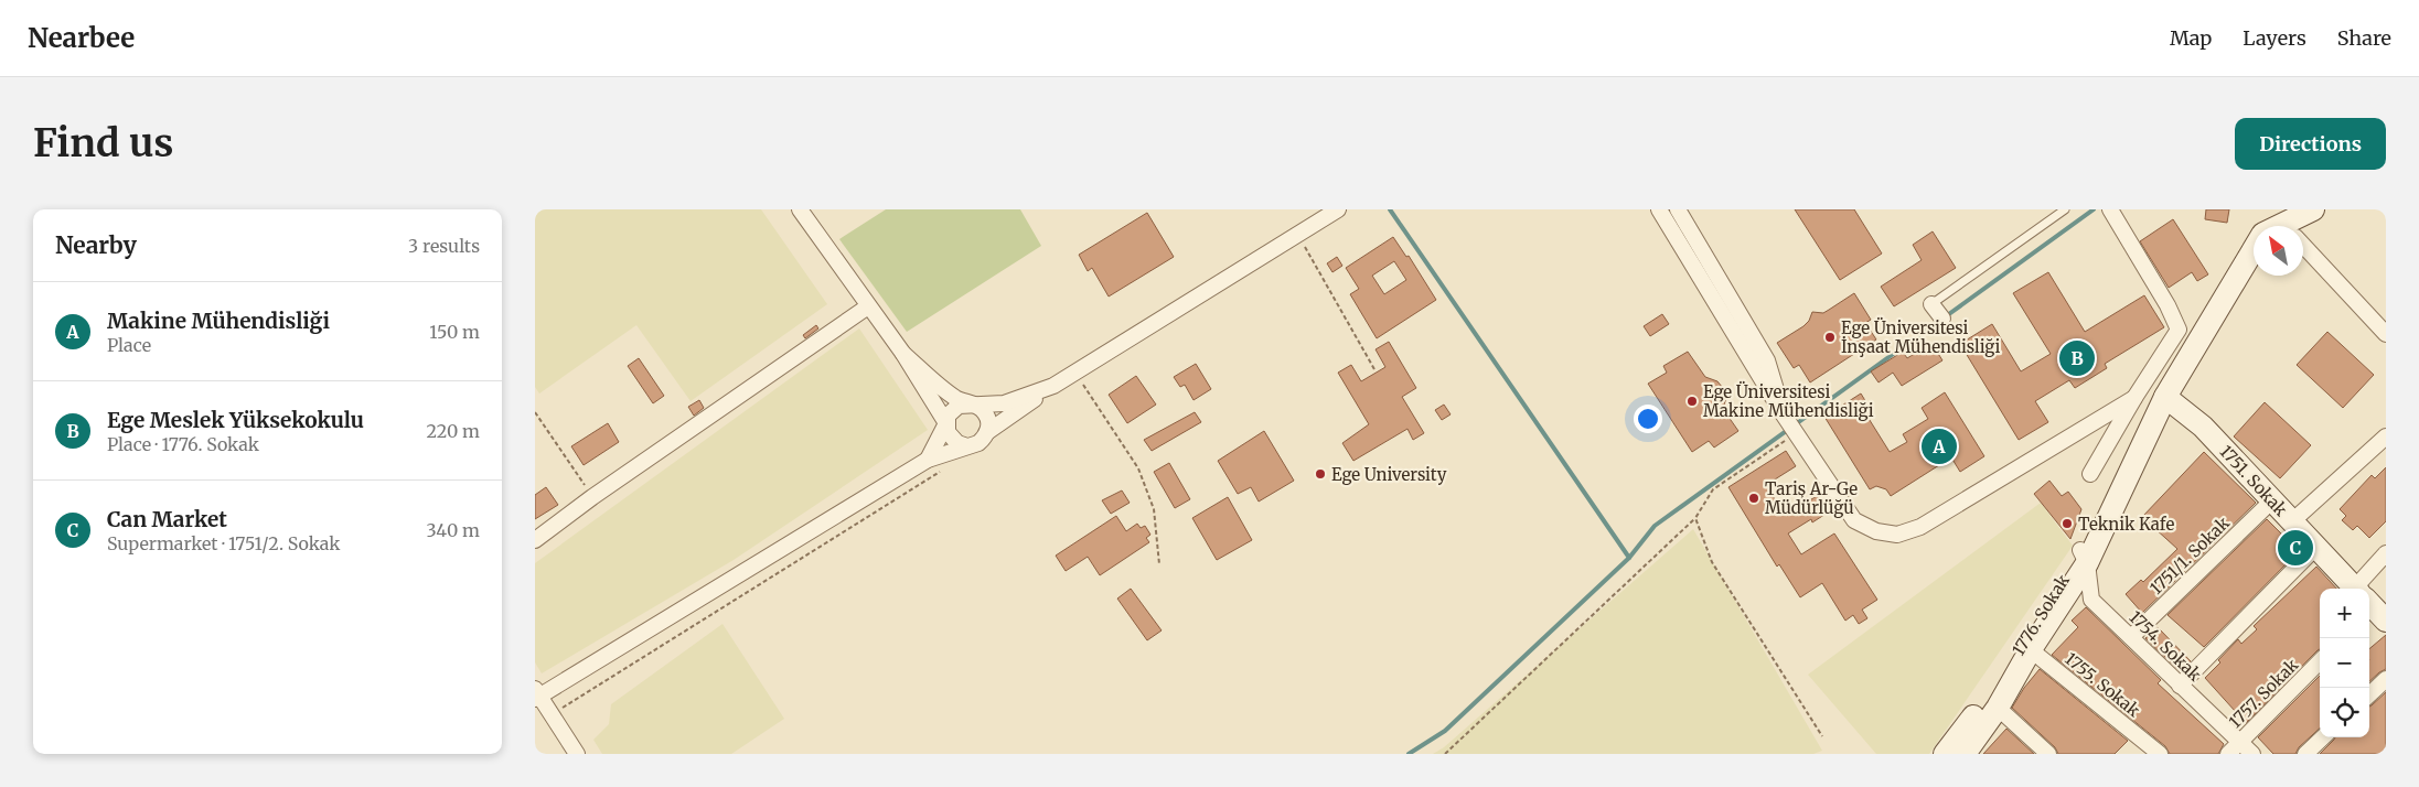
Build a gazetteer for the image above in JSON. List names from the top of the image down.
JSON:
{
  "streets": {
    "street": [
      "1751. Sokak",
      "1751/1. Sokak",
      "1776. Sokak",
      "1754. Sokak",
      "1755. Sokak",
      "1757. Sokak"
    ]
  },
  "crossings": [
    ["1751. Sokak", "1751/1. Sokak"],
    ["1751. Sokak", "1776. Sokak"],
    ["1751/1. Sokak", "1754. Sokak"],
    ["1776. Sokak", "1754. Sokak"],
    ["1776. Sokak", "1755. Sokak"],
    ["1754. Sokak", "1757. Sokak"]
  ],
  "places": [
    "Ege Üniversitesi İnşaat Mühendisliği",
    "Ege Üniversitesi Makine Mühendisliği",
    "Ege University",
    "Tariş Ar-Ge Müdürlüğü",
    "Teknik Kafe"
  ],
  "north": "top left",
  "page": {
    "header": "Nearbee",
    "nav": ["Map", "Layers", "Share"],
    "buttons": "Directions",
    "title": "Find us",
    "heading": ["Nearby", "3 results"],
    "list": [
      {
        "mark": "A",
        "name": "Makine Mühendisliği",
        "note": "Place",
        "value": "150 m"
      },
      {
        "mark": "B",
        "name": "Ege Meslek Yüksekokulu",
        "note": "Place · 1776. Sokak",
        "value": "220 m"
      },
      {
        "mark": "C",
        "name": "Can Market",
        "note": "Supermarket · 1751/2. Sokak",
        "value": "340 m"
      }
    ],
    "pins": ["B", "A", "C"],
    "map_buttons": ["+", "−"]
  }
}
